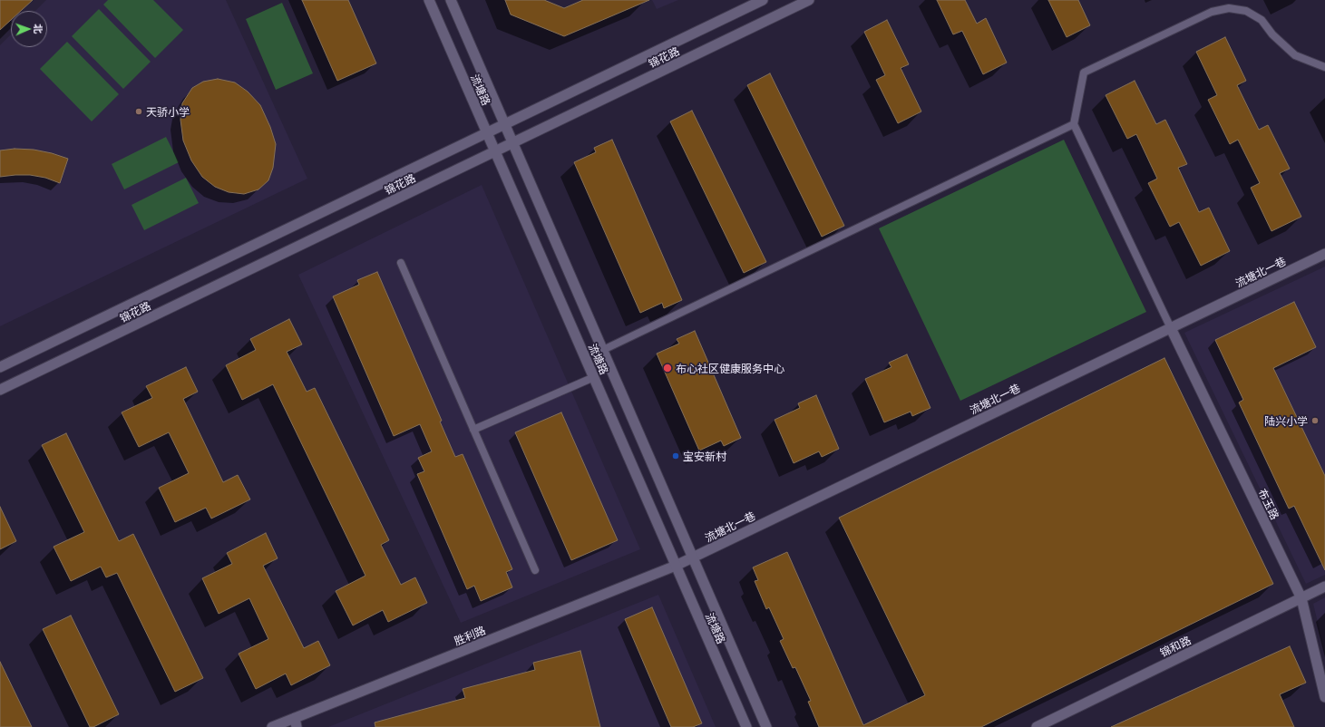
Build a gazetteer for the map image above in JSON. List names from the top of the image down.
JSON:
{
  "streets": {
    "street": [
      "锦花路",
      "流塘路",
      "流塘北一巷",
      "布玉路",
      "胜利路",
      "锦和路"
    ]
  },
  "crossings": [
    ["锦花路", "流塘路"],
    ["流塘路", "流塘北一巷"],
    ["流塘路", "胜利路"],
    ["流塘北一巷", "布玉路"],
    ["流塘北一巷", "胜利路"],
    ["布玉路", "锦和路"]
  ],
  "places": [
    "天骄小学",
    "布心社区健康服务中心",
    "陆兴小学",
    "宝安新村"
  ],
  "north": "right"
}
